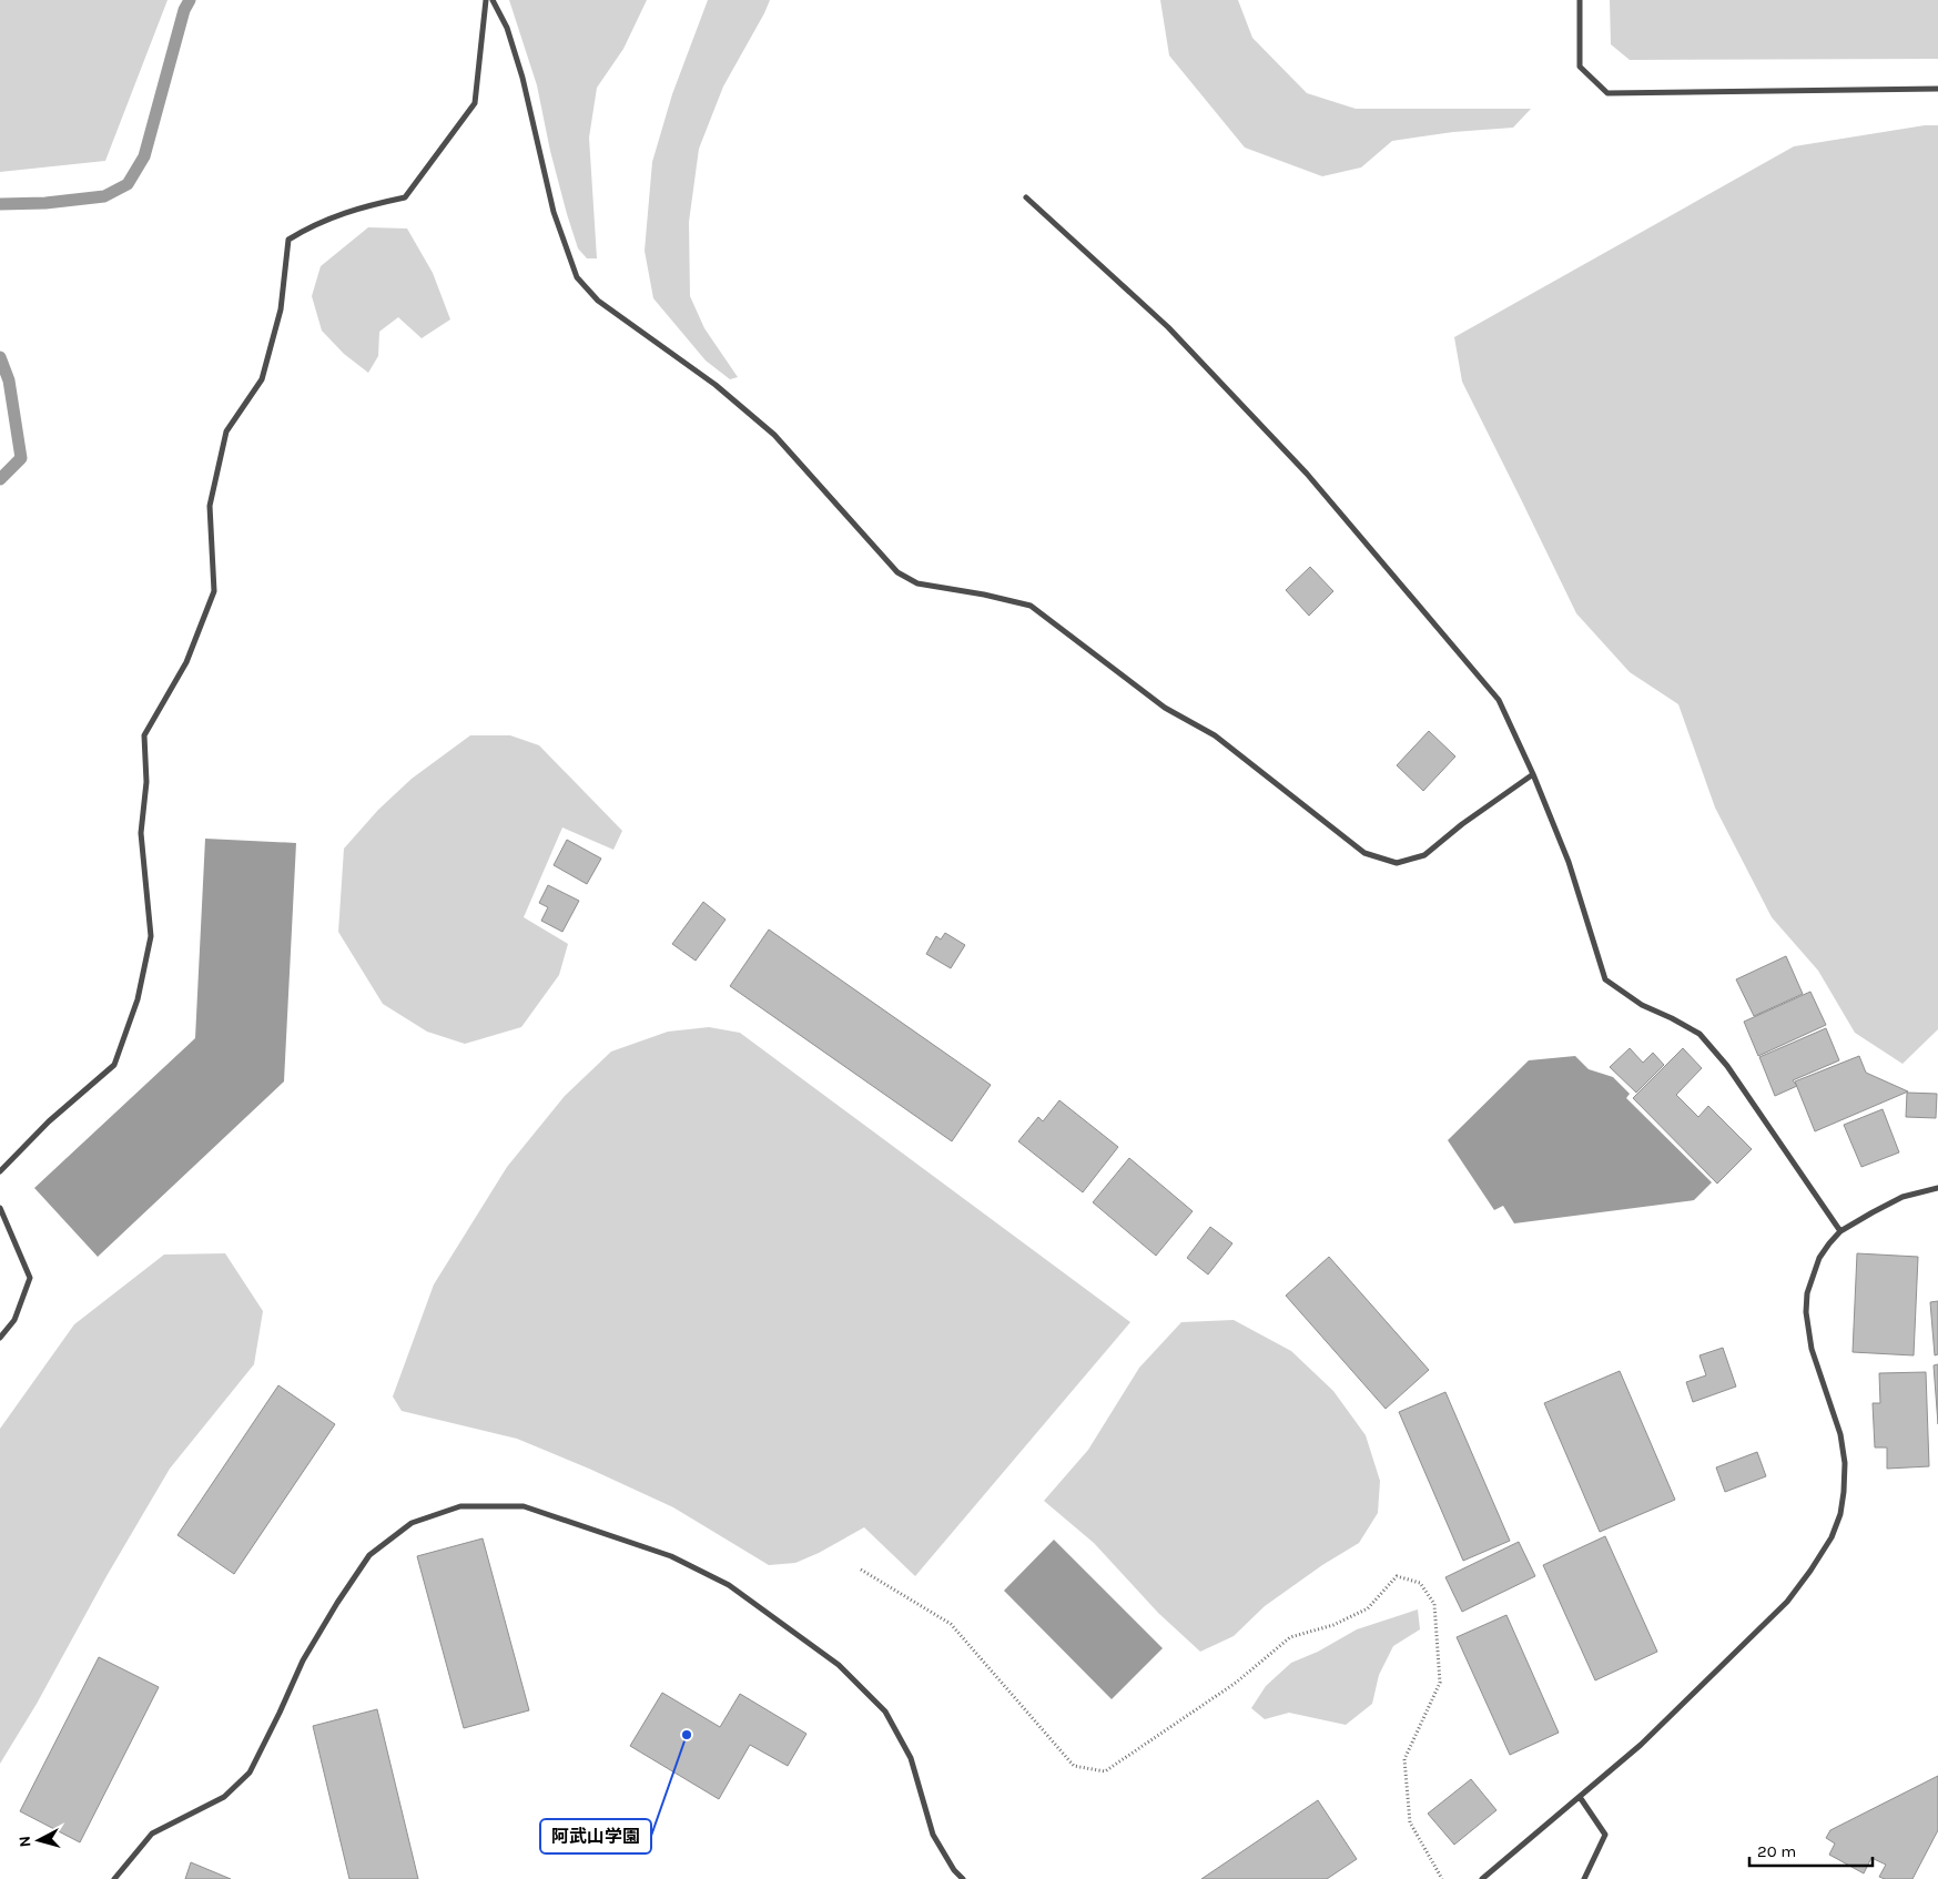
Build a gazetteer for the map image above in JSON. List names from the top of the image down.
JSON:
{
  "places": ["阿武山学園"],
  "scale_bar": "20 m",
  "north": "left"
}
